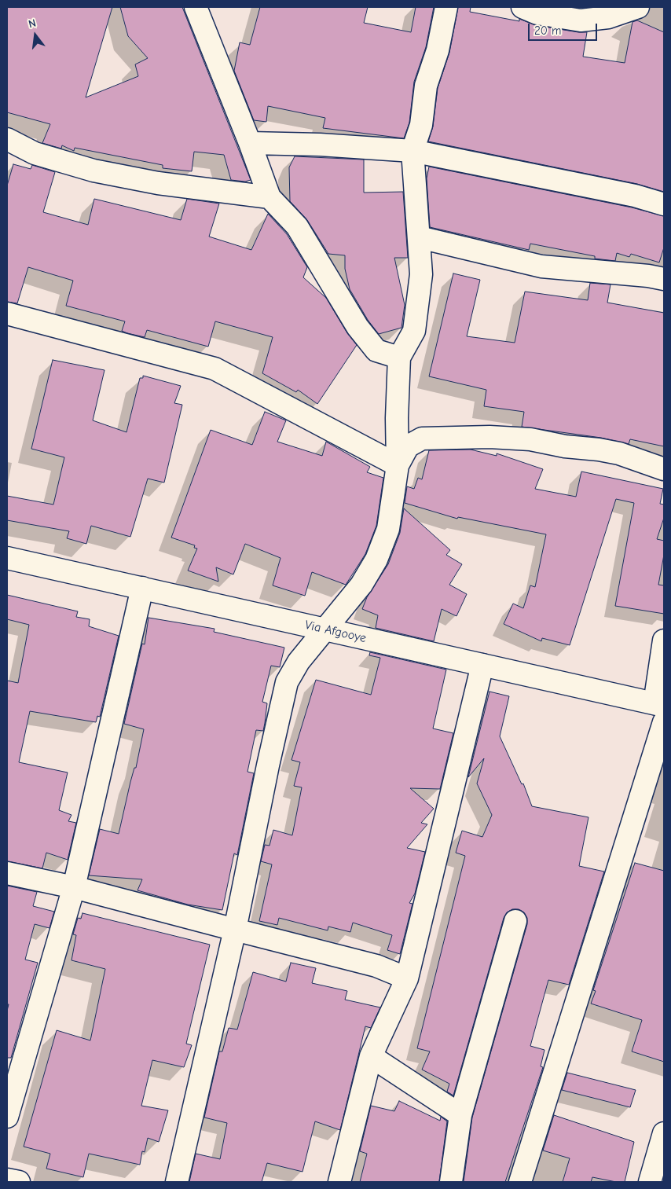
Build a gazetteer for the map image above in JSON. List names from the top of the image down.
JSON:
{
  "streets": {
    "street": ["Via Afgooye"]
  },
  "scale_bar": "20 m",
  "north": "top"
}
